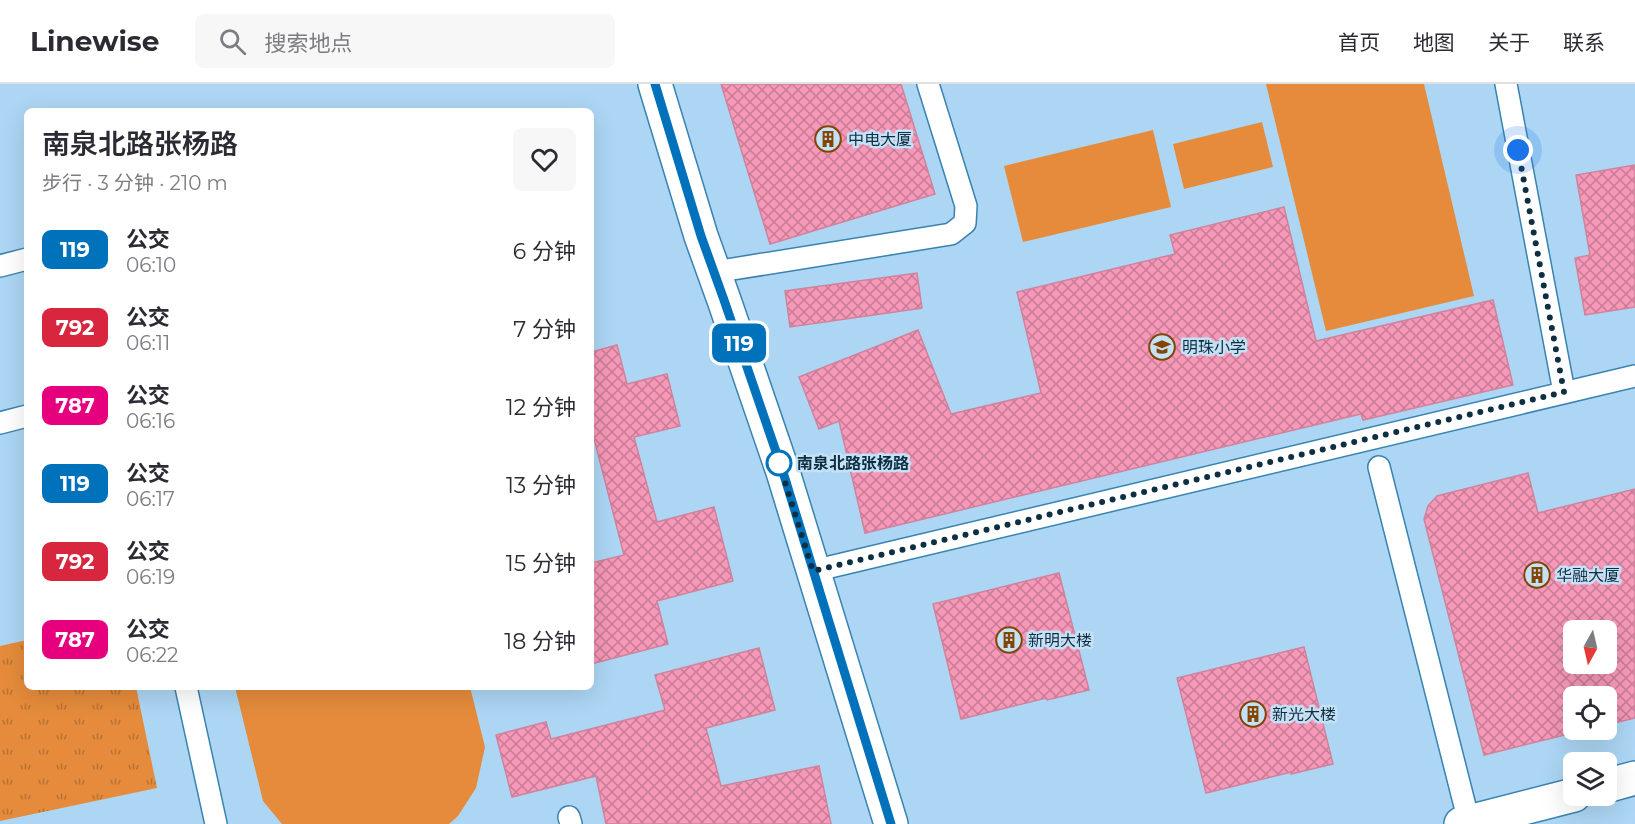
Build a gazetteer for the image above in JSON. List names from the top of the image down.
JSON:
{
  "places": {
    "building": [
      "中电大厦",
      "华融大厦",
      "新明大楼",
      "新光大楼"
    ],
    "school or university": ["明珠小学"],
    "other": ["南泉北路张杨路"]
  },
  "lines": ["bus line 119"],
  "north": "bottom",
  "page": {
    "header": "Linewise",
    "search": "搜索地点",
    "nav": [
      "首页",
      "地图",
      "关于",
      "联系"
    ],
    "on_map": "119",
    "heading": ["南泉北路张杨路", "步行 · 3 分钟 · 210 m"],
    "list": [
      {
        "mark": "119",
        "name": "公交",
        "note": "06:10",
        "value": "6 分钟"
      },
      {
        "mark": "792",
        "name": "公交",
        "note": "06:11",
        "value": "7 分钟"
      },
      {
        "mark": "787",
        "name": "公交",
        "note": "06:16",
        "value": "12 分钟"
      },
      {
        "mark": "119",
        "name": "公交",
        "note": "06:17",
        "value": "13 分钟"
      },
      {
        "mark": "792",
        "name": "公交",
        "note": "06:19",
        "value": "15 分钟"
      },
      {
        "mark": "787",
        "name": "公交",
        "note": "06:22",
        "value": "18 分钟"
      }
    ]
  }
}
